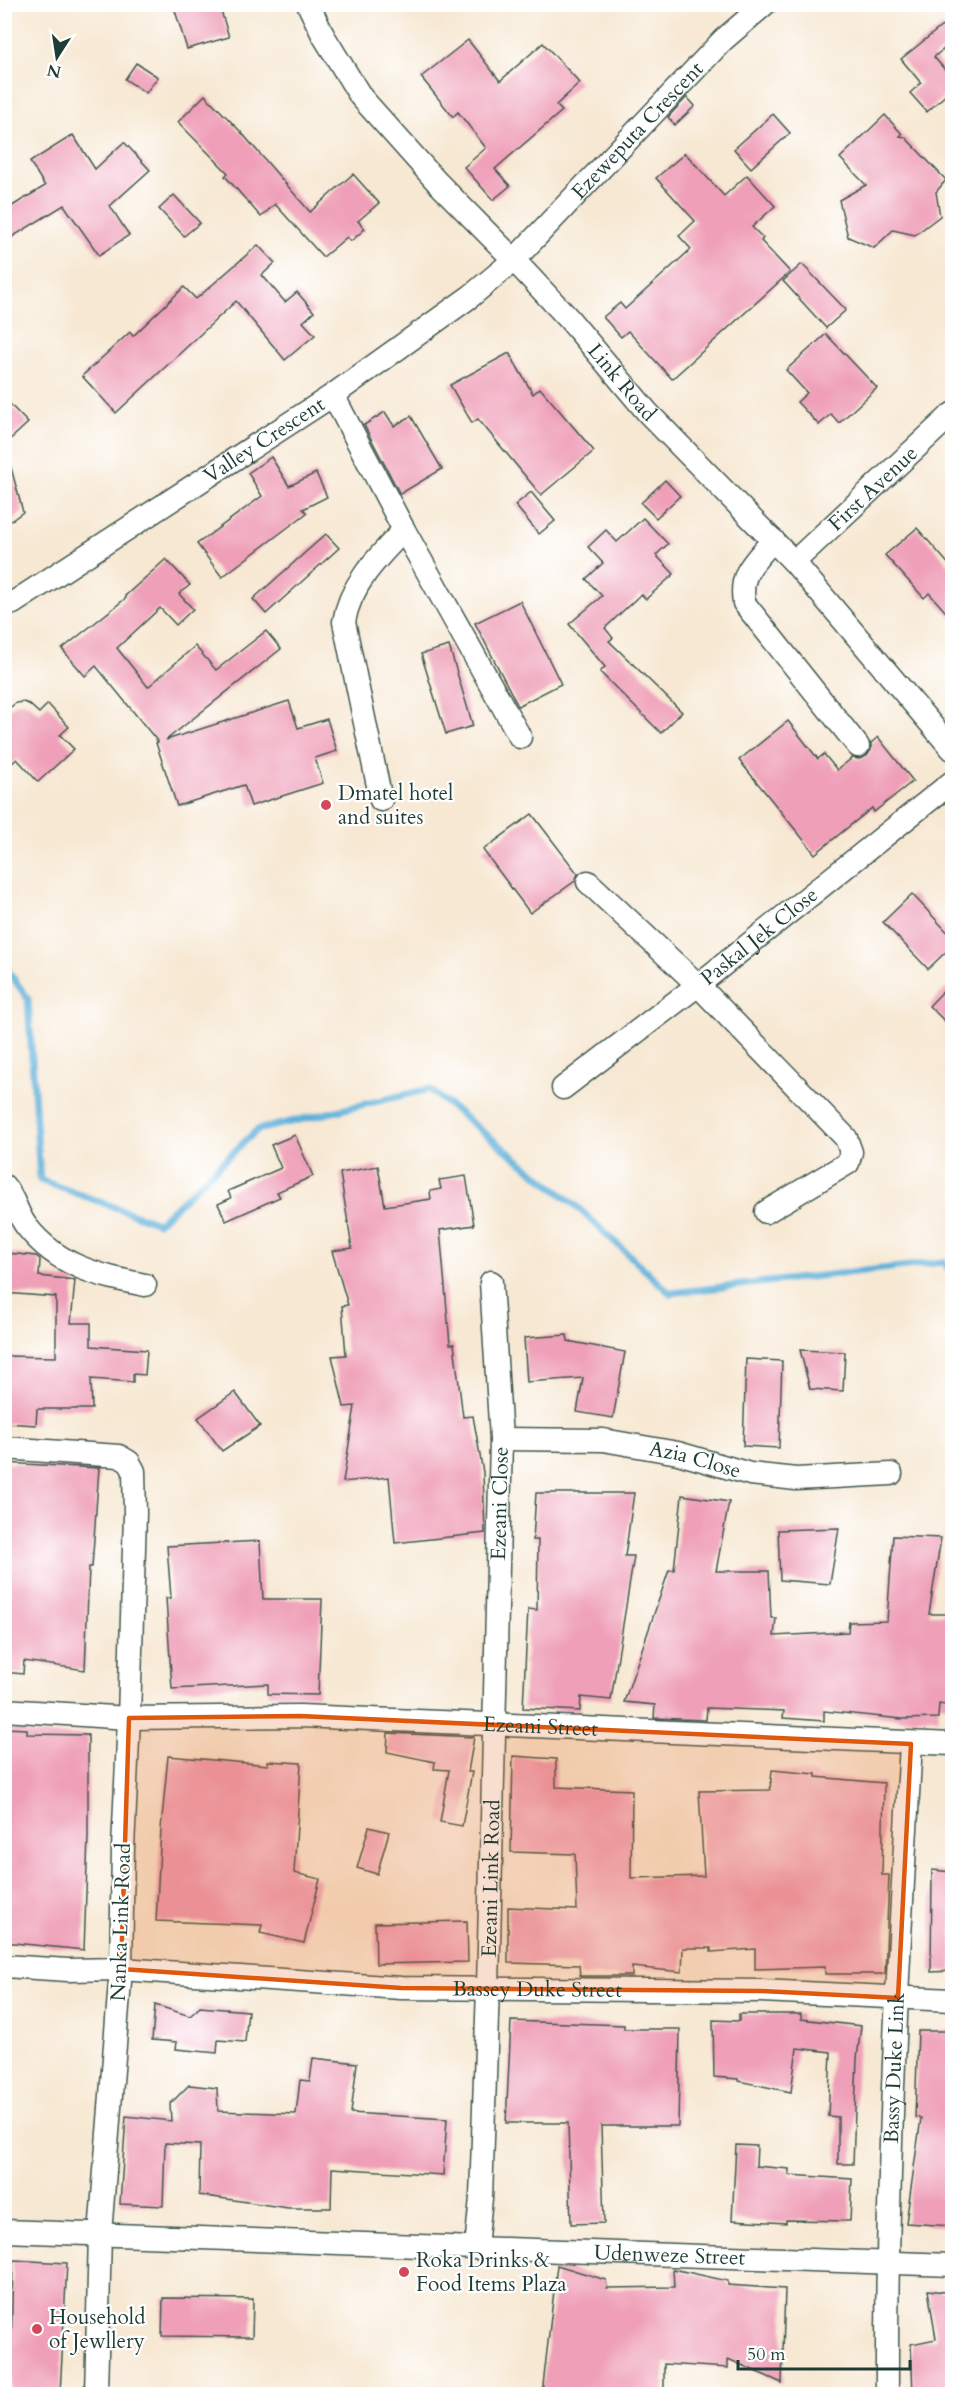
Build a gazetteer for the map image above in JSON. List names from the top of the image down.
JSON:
{
  "streets": {
    "street": [
      "Ezeweputa Crescent",
      "Link Road",
      "Valley Crescent",
      "First Avenue",
      "Paskal Jek Close",
      "Azia Close",
      "Ezeani Close",
      "Ezeani Street",
      "Ezeani Link Road",
      "Nanka Link Road",
      "Bassey Duke Street",
      "Bassy Duke Link",
      "Udenweze Street"
    ]
  },
  "crossings": [
    ["Ezeweputa Crescent", "Link Road"],
    ["Ezeweputa Crescent", "Valley Crescent"],
    ["Link Road", "Valley Crescent"],
    ["Link Road", "First Avenue"],
    ["Azia Close", "Ezeani Close"],
    ["Ezeani Close", "Ezeani Street"],
    ["Ezeani Close", "Ezeani Link Road"],
    ["Ezeani Street", "Ezeani Link Road"],
    ["Ezeani Street", "Nanka Link Road"],
    ["Ezeani Street", "Bassy Duke Link"],
    ["Ezeani Link Road", "Bassey Duke Street"],
    ["Ezeani Link Road", "Udenweze Street"],
    ["Nanka Link Road", "Bassey Duke Street"],
    ["Nanka Link Road", "Udenweze Street"],
    ["Bassey Duke Street", "Bassy Duke Link"],
    ["Bassy Duke Link", "Udenweze Street"]
  ],
  "places": ["Dmatel hotel and suites", "Roka Drinks & Food Items Plaza", "Household of Jewllery"],
  "scale_bar": "50 m",
  "north": "bottom"
}
